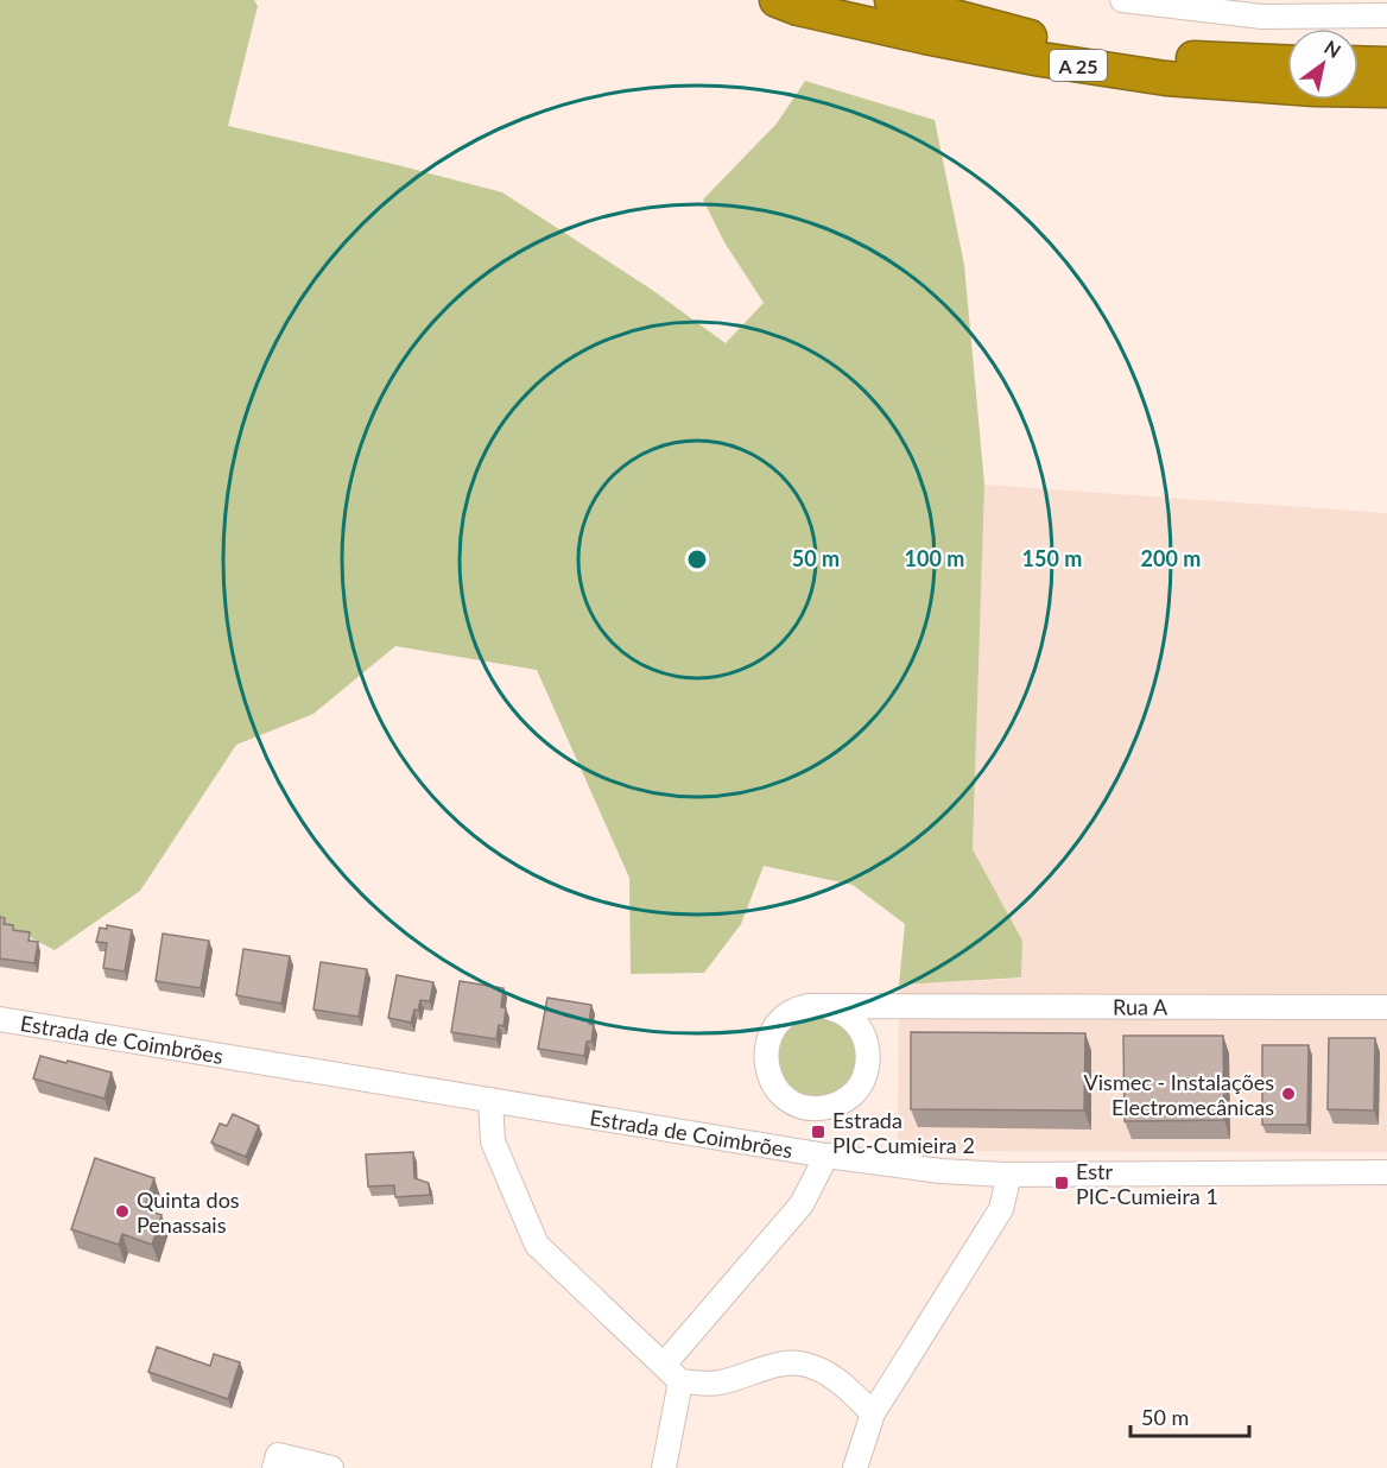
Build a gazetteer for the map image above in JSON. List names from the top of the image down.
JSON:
{
  "streets": {
    "highway": ["A 25"],
    "street": ["Rua A", "Estrada de Coimbrões"]
  },
  "places": {
    "other": ["Vismec - Instalações Electromecânicas", "Quinta dos Penassais"],
    "transit": ["Estrada PIC-Cumieira 2", "Estr PIC-Cumieira 1"]
  },
  "scale_bar": "50 m",
  "north": "top right",
  "rings": [
    "50 m",
    "100 m",
    "150 m",
    "200 m"
  ]
}
